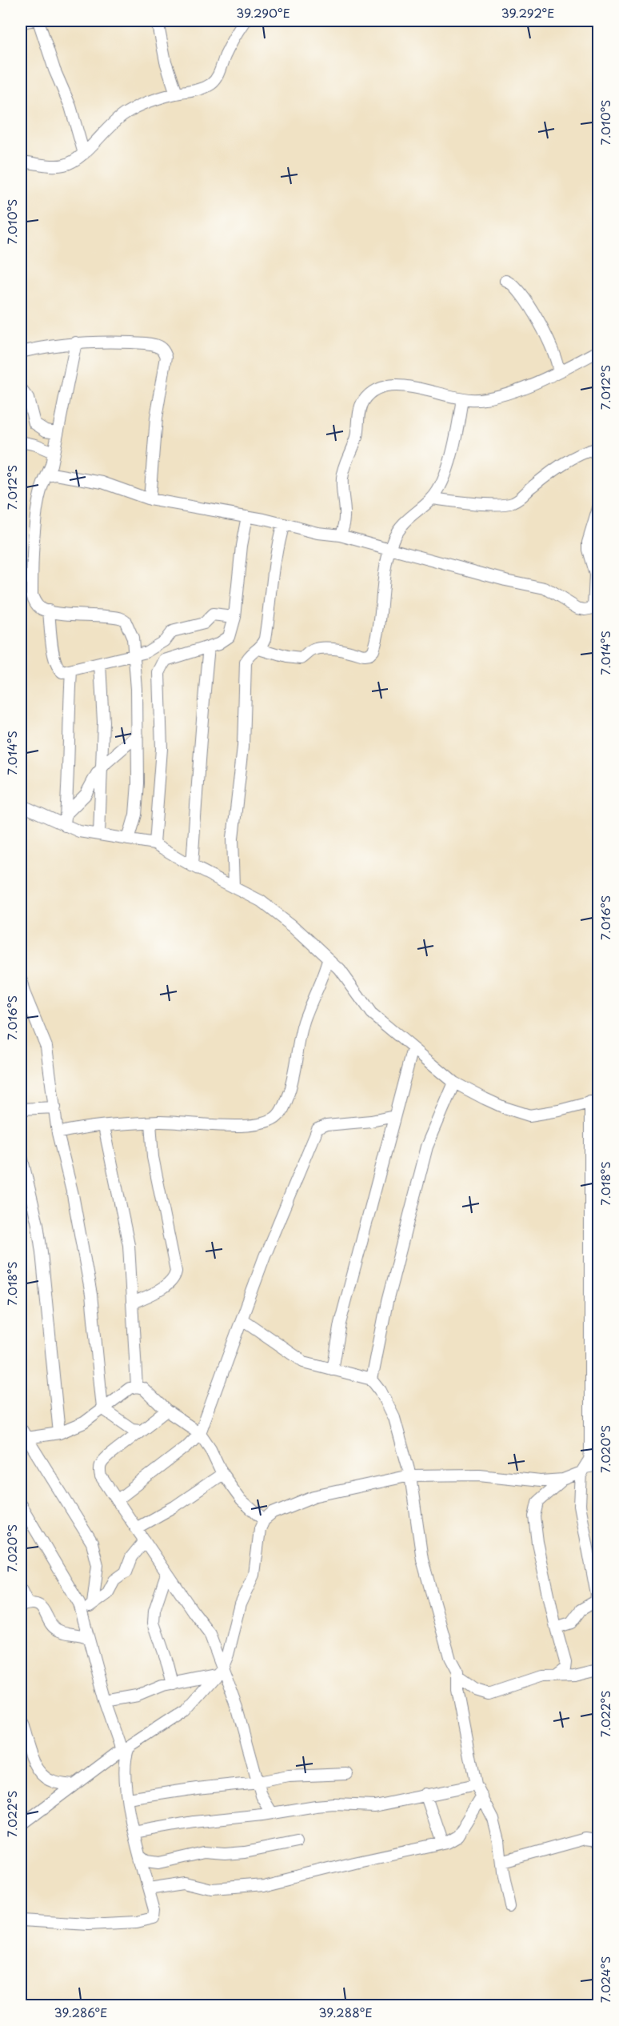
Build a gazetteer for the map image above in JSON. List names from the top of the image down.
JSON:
{
  "coordinates": [
    "39.290°E",
    "39.292°E",
    "7.010°S",
    "7.012°S",
    "7.014°S",
    "7.016°S",
    "7.018°S",
    "7.020°S",
    "7.022°S",
    "7.024°S",
    "39.286°E",
    "39.288°E"
  ]
}
